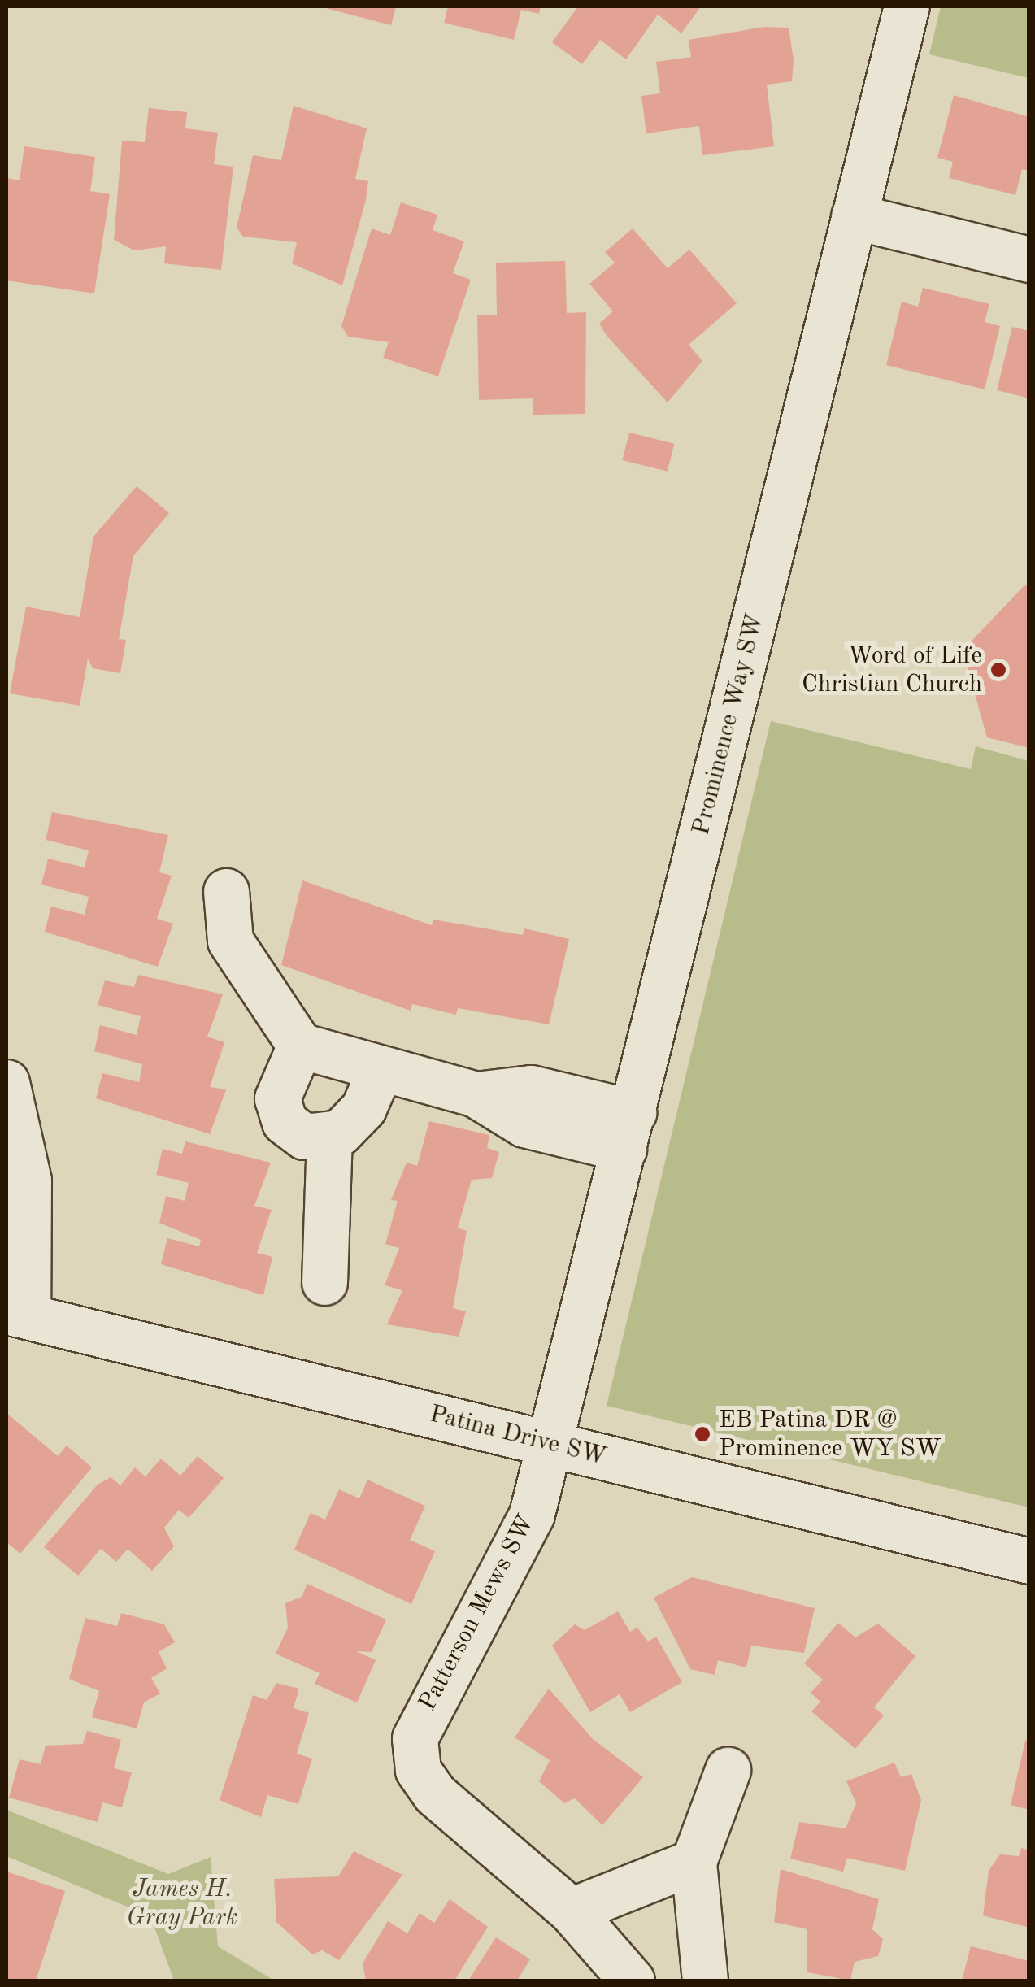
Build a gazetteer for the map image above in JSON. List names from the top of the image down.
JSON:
{
  "streets": {
    "street": ["Prominence Way SW", "Patina Drive SW", "Patterson Mews SW"]
  },
  "crossings": [
    ["Prominence Way SW", "Patina Drive SW"],
    ["Prominence Way SW", "Patterson Mews SW"],
    ["Patina Drive SW", "Patterson Mews SW"]
  ],
  "parks": ["James H. Gray Park"],
  "places": ["Word of Life Christian Church", "EB Patina DR @ Prominence WY SW"]
}
